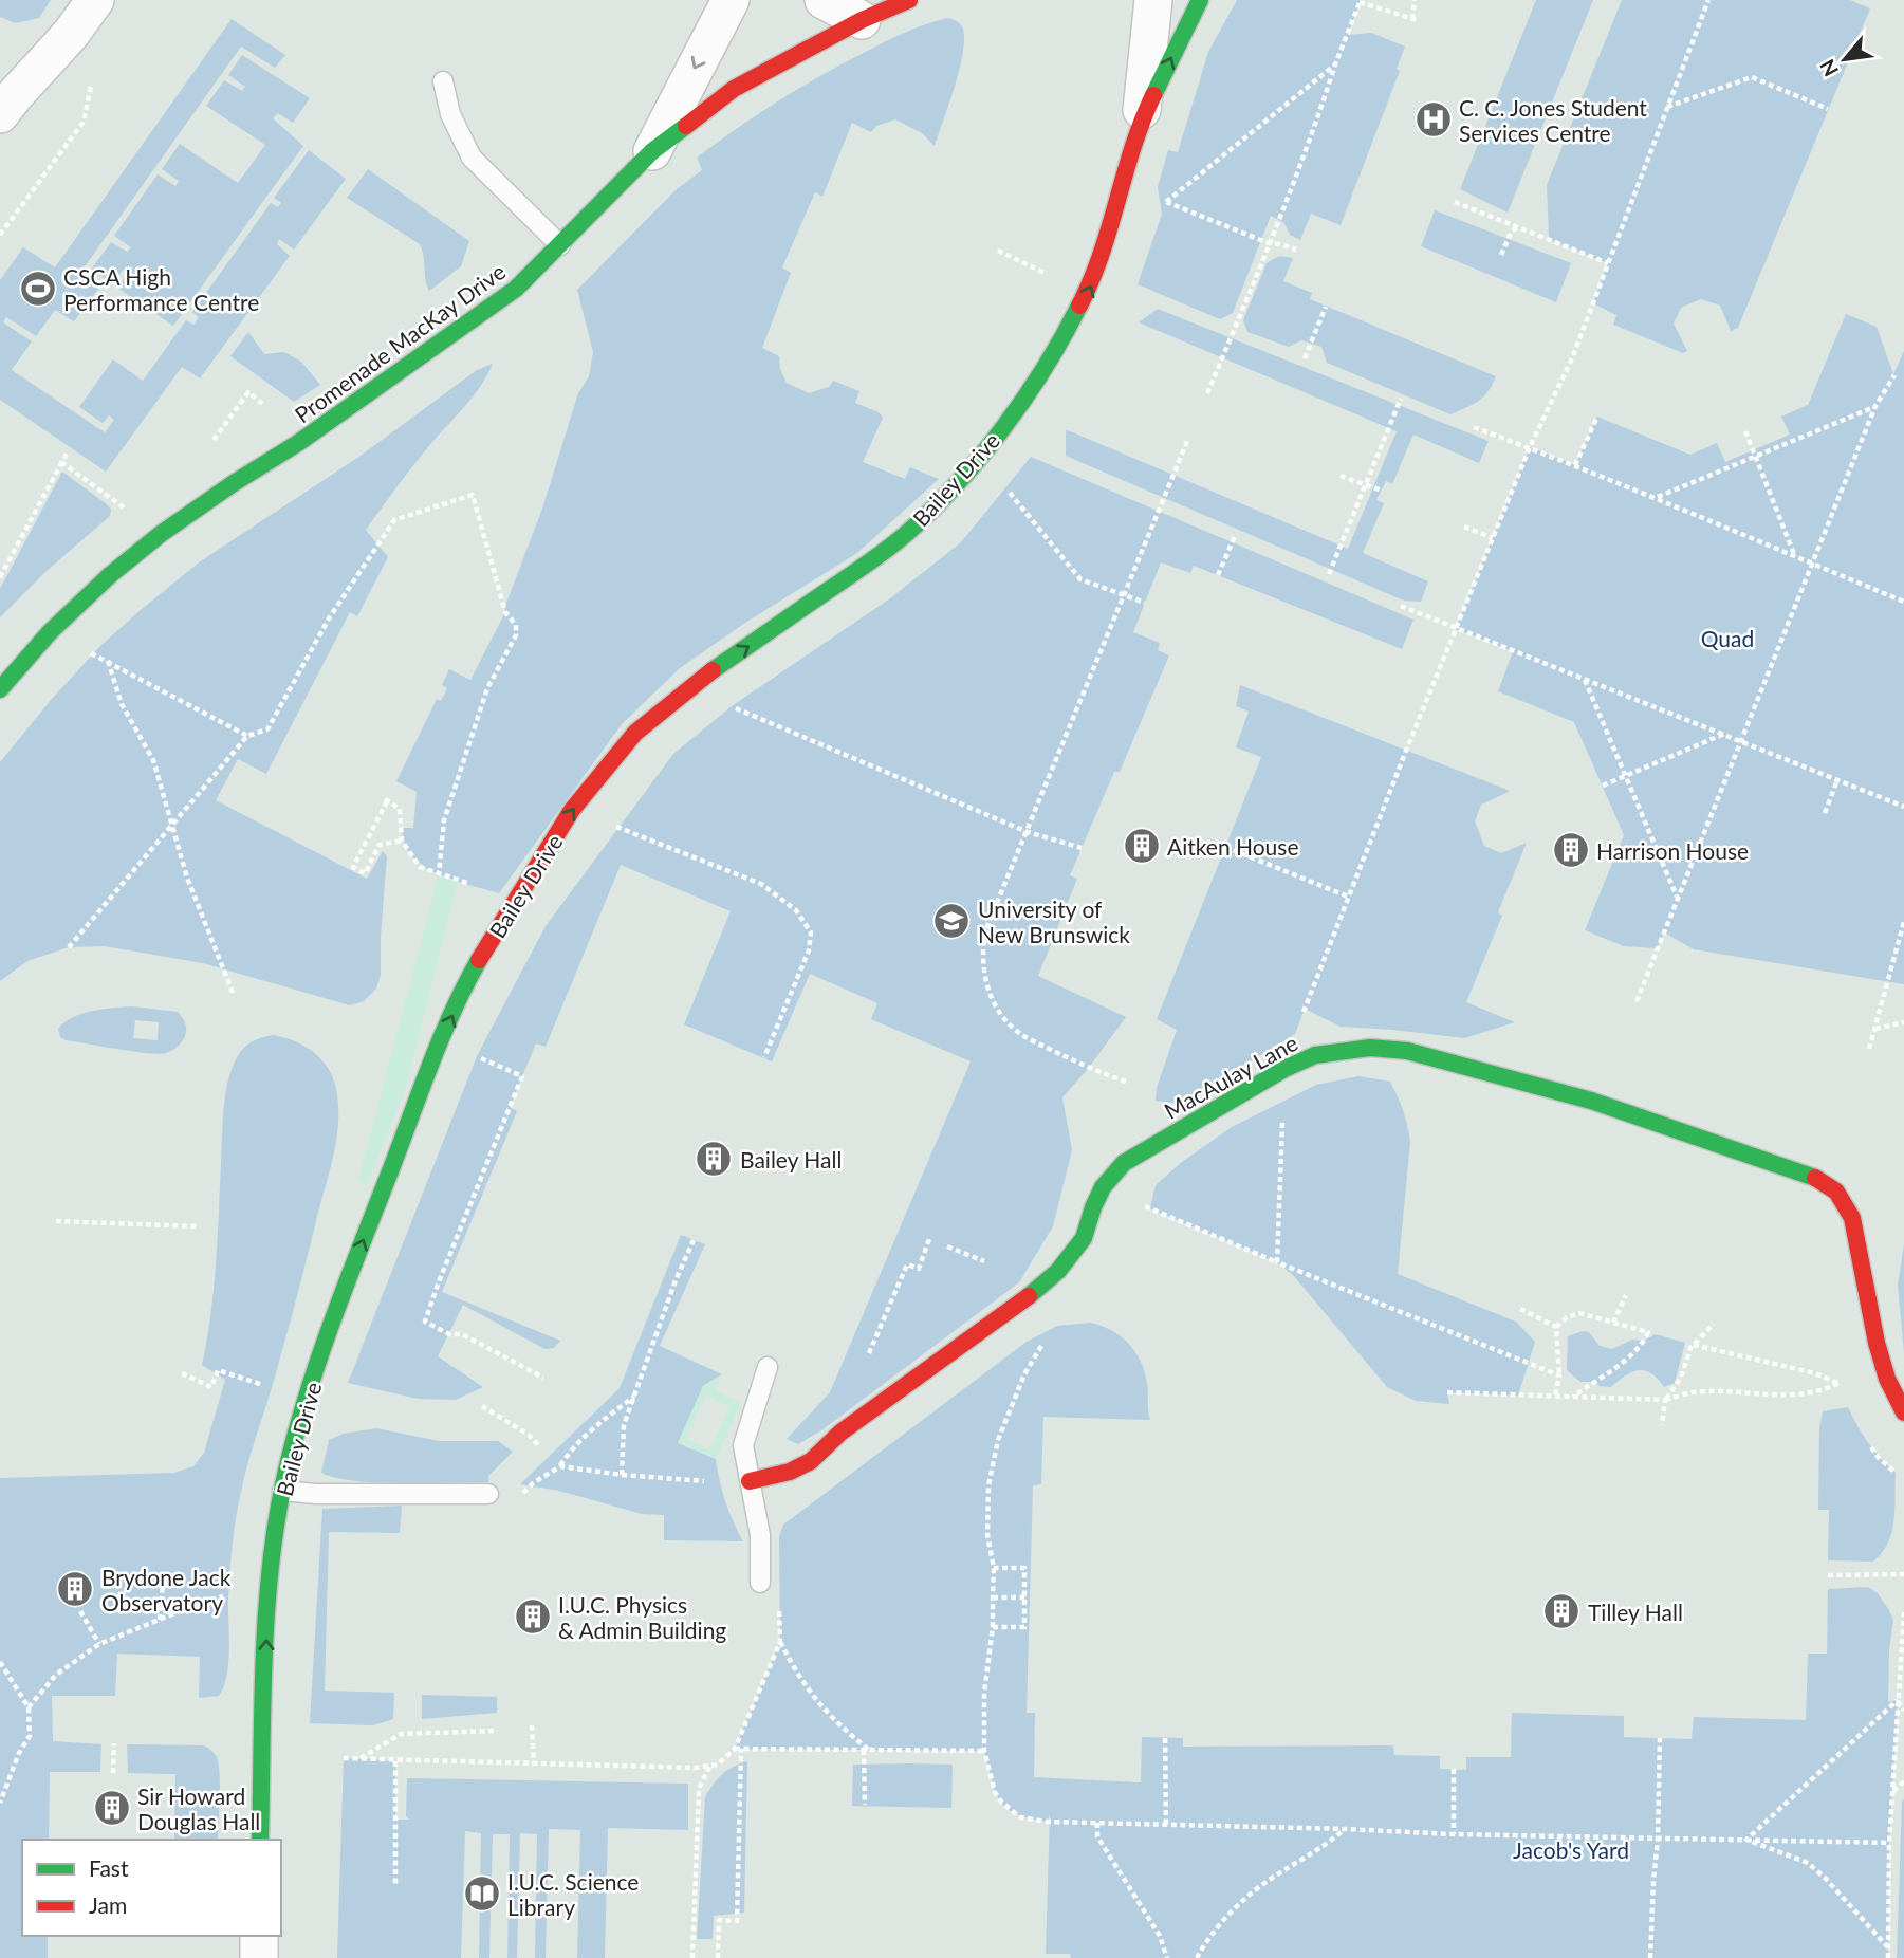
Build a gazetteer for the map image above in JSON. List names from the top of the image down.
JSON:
{
  "streets": {
    "street": ["Promenade MacKay Drive", "Bailey Drive", "MacAulay Lane"]
  },
  "one_way": ["Bailey Drive"],
  "parks": ["Quad", "Jacob's Yard"],
  "places": {
    "hospital": ["C. C. Jones Student Services Centre"],
    "sports": ["CSCA High Performance Centre"],
    "building": [
      "Aitken House",
      "Harrison House",
      "Bailey Hall",
      "Brydone Jack Observatory",
      "Tilley Hall",
      "I.U.C. Physics & Admin Building",
      "Sir Howard Douglas Hall"
    ],
    "school or university": ["University of New Brunswick"],
    "library": ["I.U.C. Science Library"]
  },
  "legend": ["Fast", "Jam"],
  "north": "bottom left"
}
